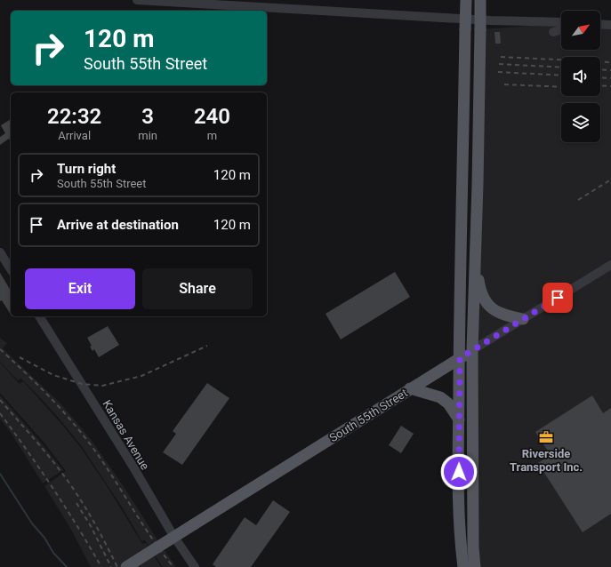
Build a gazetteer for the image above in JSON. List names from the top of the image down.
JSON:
{
  "streets": {
    "main road": ["South 55th Street"],
    "street": ["Kansas Avenue"]
  },
  "places": {
    "office": ["Riverside Transport Inc."]
  },
  "north": "top right",
  "page": {
    "turn": ["120 m", "South 55th Street"],
    "eta": [
      "22:32",
      "Arrival",
      "3",
      "min",
      "240",
      "m"
    ],
    "list": [
      {
        "name": "Turn right",
        "note": "South 55th Street",
        "value": "120 m"
      },
      {
        "name": "Arrive at destination",
        "value": "120 m"
      }
    ],
    "buttons": ["Exit", "Share"]
  }
}
